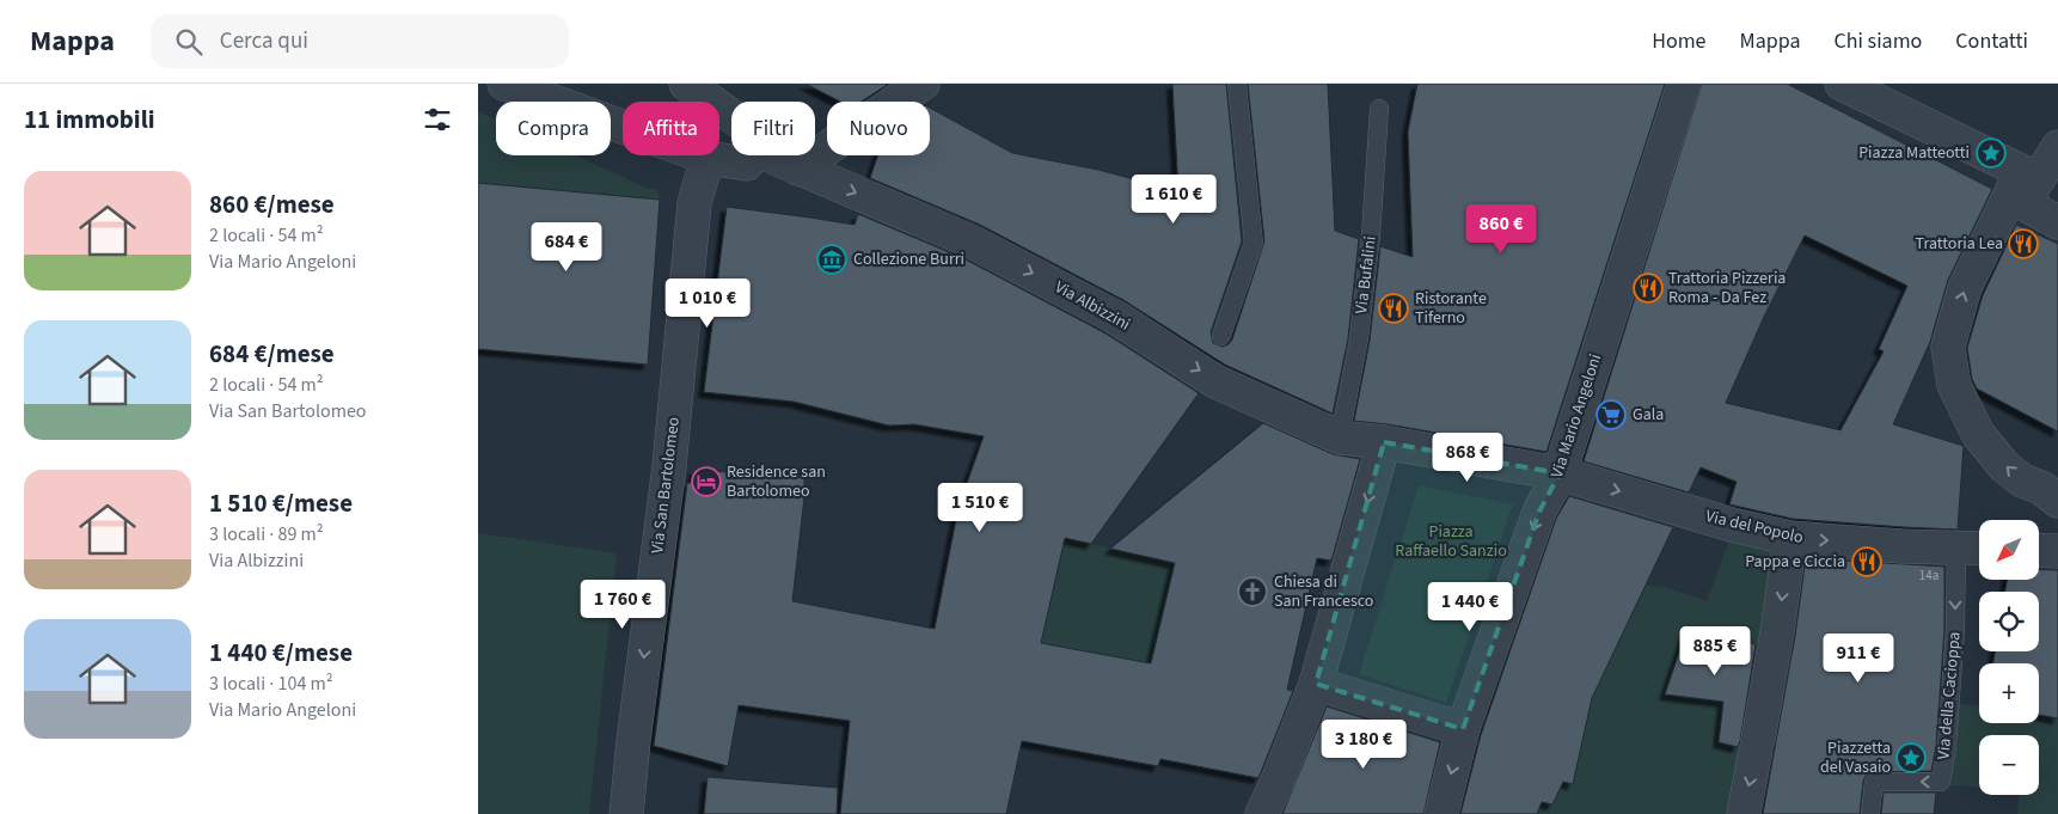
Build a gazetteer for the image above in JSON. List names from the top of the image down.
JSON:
{
  "streets": {
    "street": [
      "Via Albizzini",
      "Via Mario Angeloni",
      "Via San Bartolomeo",
      "Via del Popolo"
    ],
    "lane": ["Via Bufalini", "Via della Cacioppa"]
  },
  "crossings": [
    ["Via Bufalini", "Via Albizzini"],
    ["Via Mario Angeloni", "Via del Popolo"],
    ["Via del Popolo", "Via della Cacioppa"]
  ],
  "one_way": [
    "Via Albizzini",
    "Via San Bartolomeo",
    "Via del Popolo",
    "Via della Cacioppa"
  ],
  "parks": ["Piazza Raffaello Sanzio"],
  "places": {
    "place": ["Piazza Matteotti", "Piazzetta del Vasaio"],
    "restaurant": [
      "Trattoria Lea",
      "Trattoria Pizzeria Roma - Da Fez",
      "Ristorante Tiferno",
      "Pappa e Ciccia"
    ],
    "museum": ["Collezione Burri"],
    "supermarket": ["Gala"],
    "hotel": ["Residence san Bartolomeo"],
    "church": ["Chiesa di San Francesco"]
  },
  "house_numbers": ["14a"],
  "north": "bottom left",
  "page": {
    "header": "Mappa",
    "search": "Cerca qui",
    "nav": [
      "Home",
      "Mappa",
      "Chi siamo",
      "Contatti"
    ],
    "heading": "11 immobili",
    "chip": [
      "Compra",
      "Affitta",
      "Filtri",
      "Nuovo"
    ],
    "list": [
      {
        "name": "860 €/mese",
        "note": "2 locali · 54 m² · Via Mario Angeloni"
      },
      {
        "name": "684 €/mese",
        "note": "2 locali · 54 m² · Via San Bartolomeo"
      },
      {
        "name": "1 510 €/mese",
        "note": "3 locali · 89 m² · Via Albizzini"
      },
      {
        "name": "1 440 €/mese",
        "note": "3 locali · 104 m² · Via Mario Angeloni"
      }
    ],
    "price": [
      "1 610 €",
      "860 €",
      "684 €",
      "1 010 €",
      "868 €",
      "1 510 €",
      "1 760 €",
      "1 440 €",
      "885 €",
      "911 €",
      "3 180 €"
    ],
    "map_buttons": ["+", "−"]
  }
}
